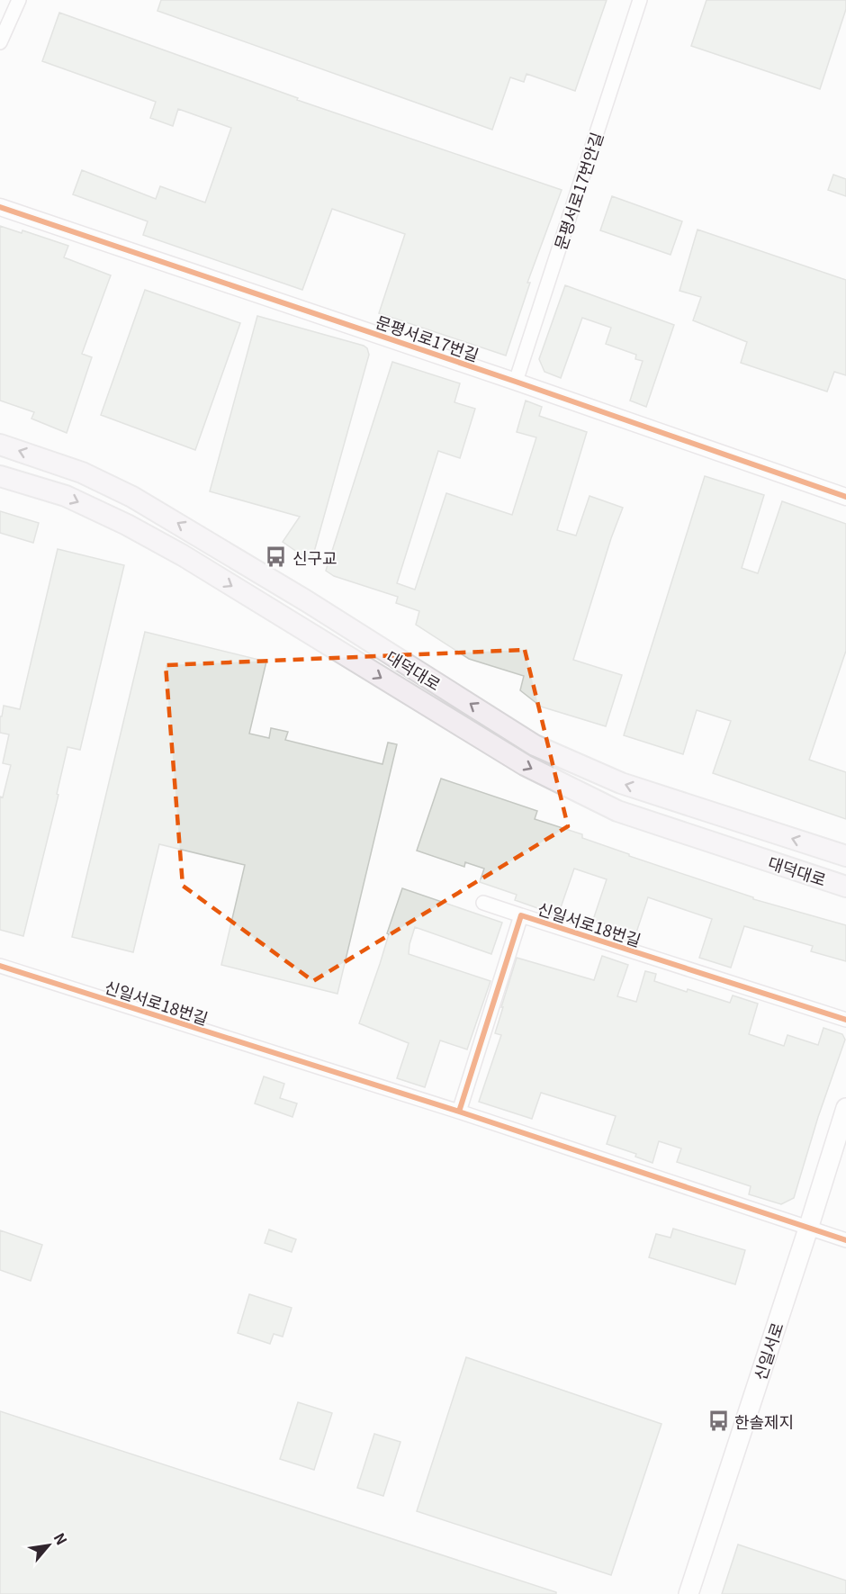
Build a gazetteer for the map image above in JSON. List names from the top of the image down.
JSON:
{
  "streets": {
    "main road": ["대덕대로", "신일서로"],
    "street": ["문평서로17번안길", "문평서로17번길", "신일서로18번길"]
  },
  "crossings": [
    ["문평서로17번안길", "문평서로17번길"],
    ["신일서로18번길", "신일서로"]
  ],
  "places": {
    "bus stop": ["신구교", "한솔제지"]
  },
  "north": "top right"
}
